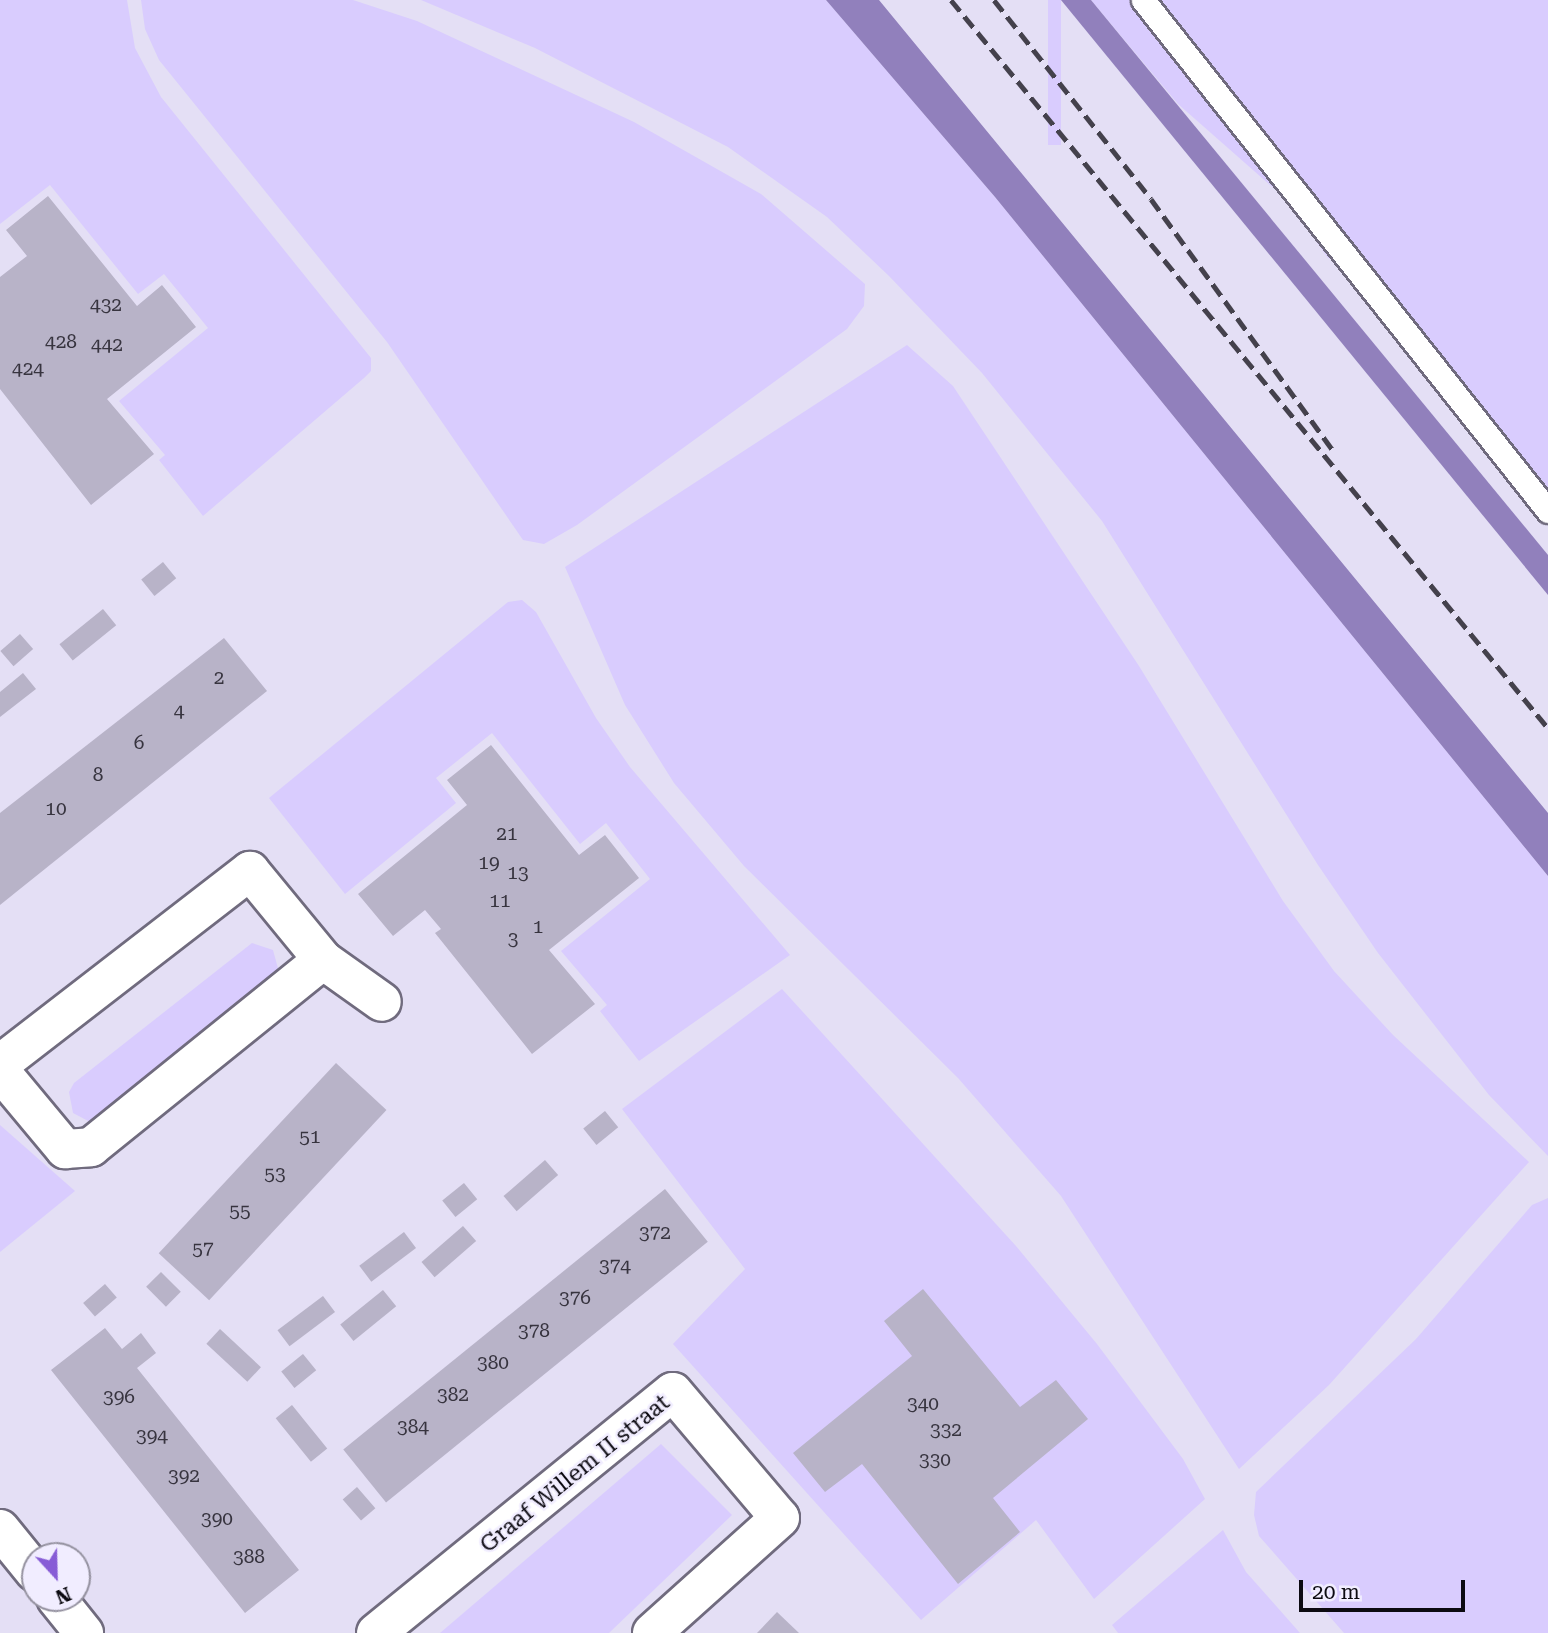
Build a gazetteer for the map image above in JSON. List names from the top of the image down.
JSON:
{
  "streets": {
    "street": ["Graaf Willem II straat"]
  },
  "house_numbers": [
    "432",
    "428",
    "442",
    "424",
    "2",
    "4",
    "6",
    "8",
    "10",
    "21",
    "19",
    "13",
    "11",
    "1",
    "3",
    "51",
    "53",
    "55",
    "372",
    "57",
    "374",
    "376",
    "378",
    "380",
    "382",
    "396",
    "340",
    "384",
    "332",
    "394",
    "330",
    "392",
    "390",
    "388"
  ],
  "scale_bar": "20 m",
  "north": "bottom"
}
